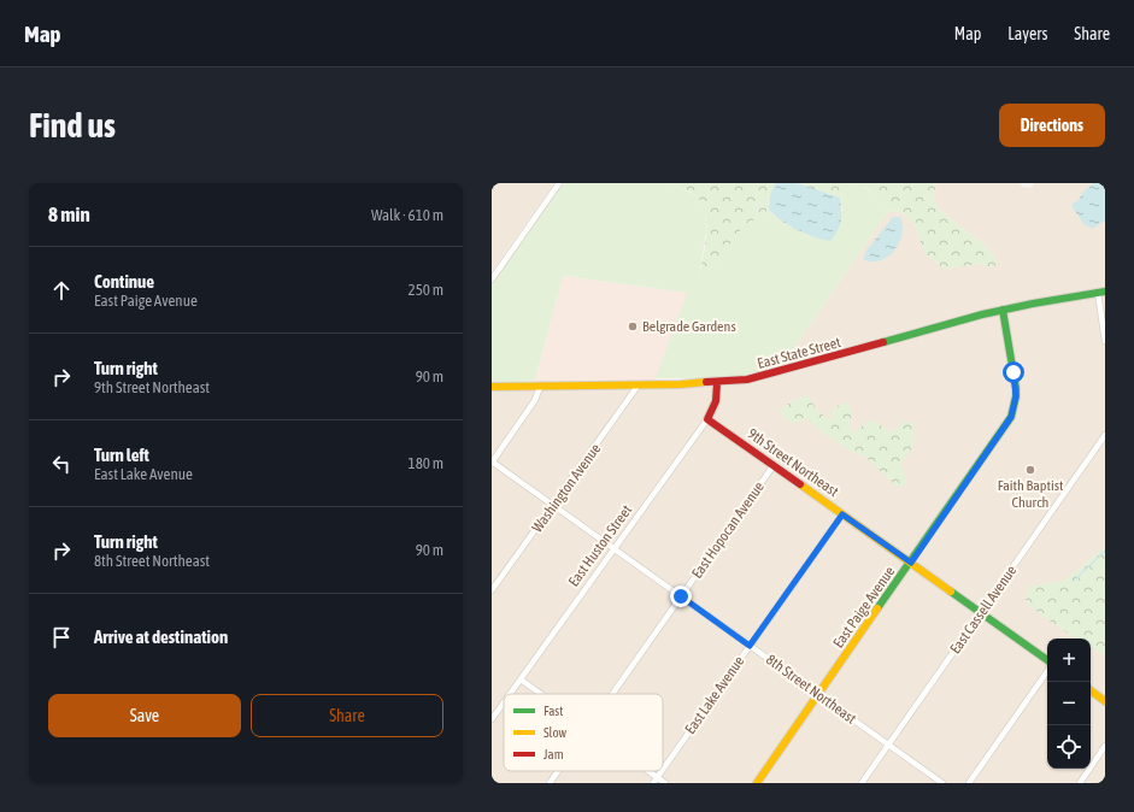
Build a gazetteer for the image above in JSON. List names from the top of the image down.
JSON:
{
  "streets": {
    "street": [
      "East State Street",
      "9th Street Northeast",
      "Washington Avenue",
      "East Hopocan Avenue",
      "East Huston Street",
      "East Paige Avenue",
      "East Cassell Avenue",
      "8th Street Northeast",
      "East Lake Avenue"
    ]
  },
  "crossings": [
    ["East State Street", "Washington Avenue"],
    ["East State Street", "East Huston Street"],
    ["East State Street", "East Paige Avenue"],
    ["9th Street Northeast", "East Hopocan Avenue"],
    ["9th Street Northeast", "East Huston Street"],
    ["9th Street Northeast", "East Paige Avenue"],
    ["9th Street Northeast", "East Cassell Avenue"],
    ["9th Street Northeast", "East Lake Avenue"],
    ["Washington Avenue", "8th Street Northeast"],
    ["East Hopocan Avenue", "8th Street Northeast"],
    ["East Huston Street", "8th Street Northeast"],
    ["East Paige Avenue", "8th Street Northeast"],
    ["East Cassell Avenue", "8th Street Northeast"],
    ["8th Street Northeast", "East Lake Avenue"]
  ],
  "places": ["Belgrade Gardens", "Faith Baptist Church"],
  "legend": ["Fast", "Slow", "Jam"],
  "page": {
    "header": "Map",
    "nav": ["Map", "Layers", "Share"],
    "buttons": [
      "Directions",
      ["Save", "Share"]
    ],
    "title": "Find us",
    "heading": ["8 min", "Walk · 610 m"],
    "list": [
      ["Continue", "East Paige Avenue", "250 m"],
      ["Turn right", "9th Street Northeast", "90 m"],
      ["Turn left", "East Lake Avenue", "180 m"],
      ["Turn right", "8th Street Northeast", "90 m"],
      "Arrive at destination"
    ],
    "map_buttons": ["+", "−"]
  }
}
